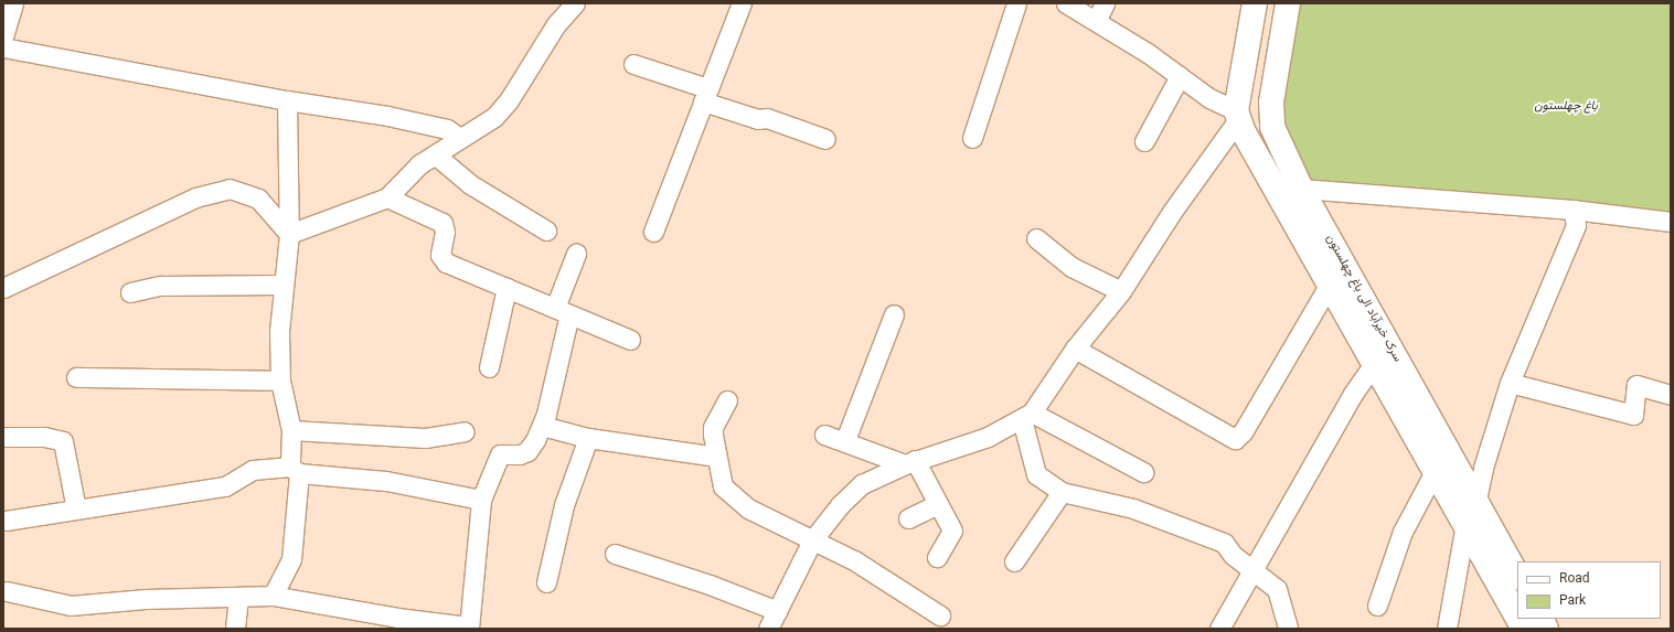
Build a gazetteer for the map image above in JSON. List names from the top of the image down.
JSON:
{
  "streets": {
    "main road": ["سرک خیرآباد الی باغ چهلستون"]
  },
  "parks": ["باغ چهلستون"],
  "legend": ["Road", "Park"]
}
